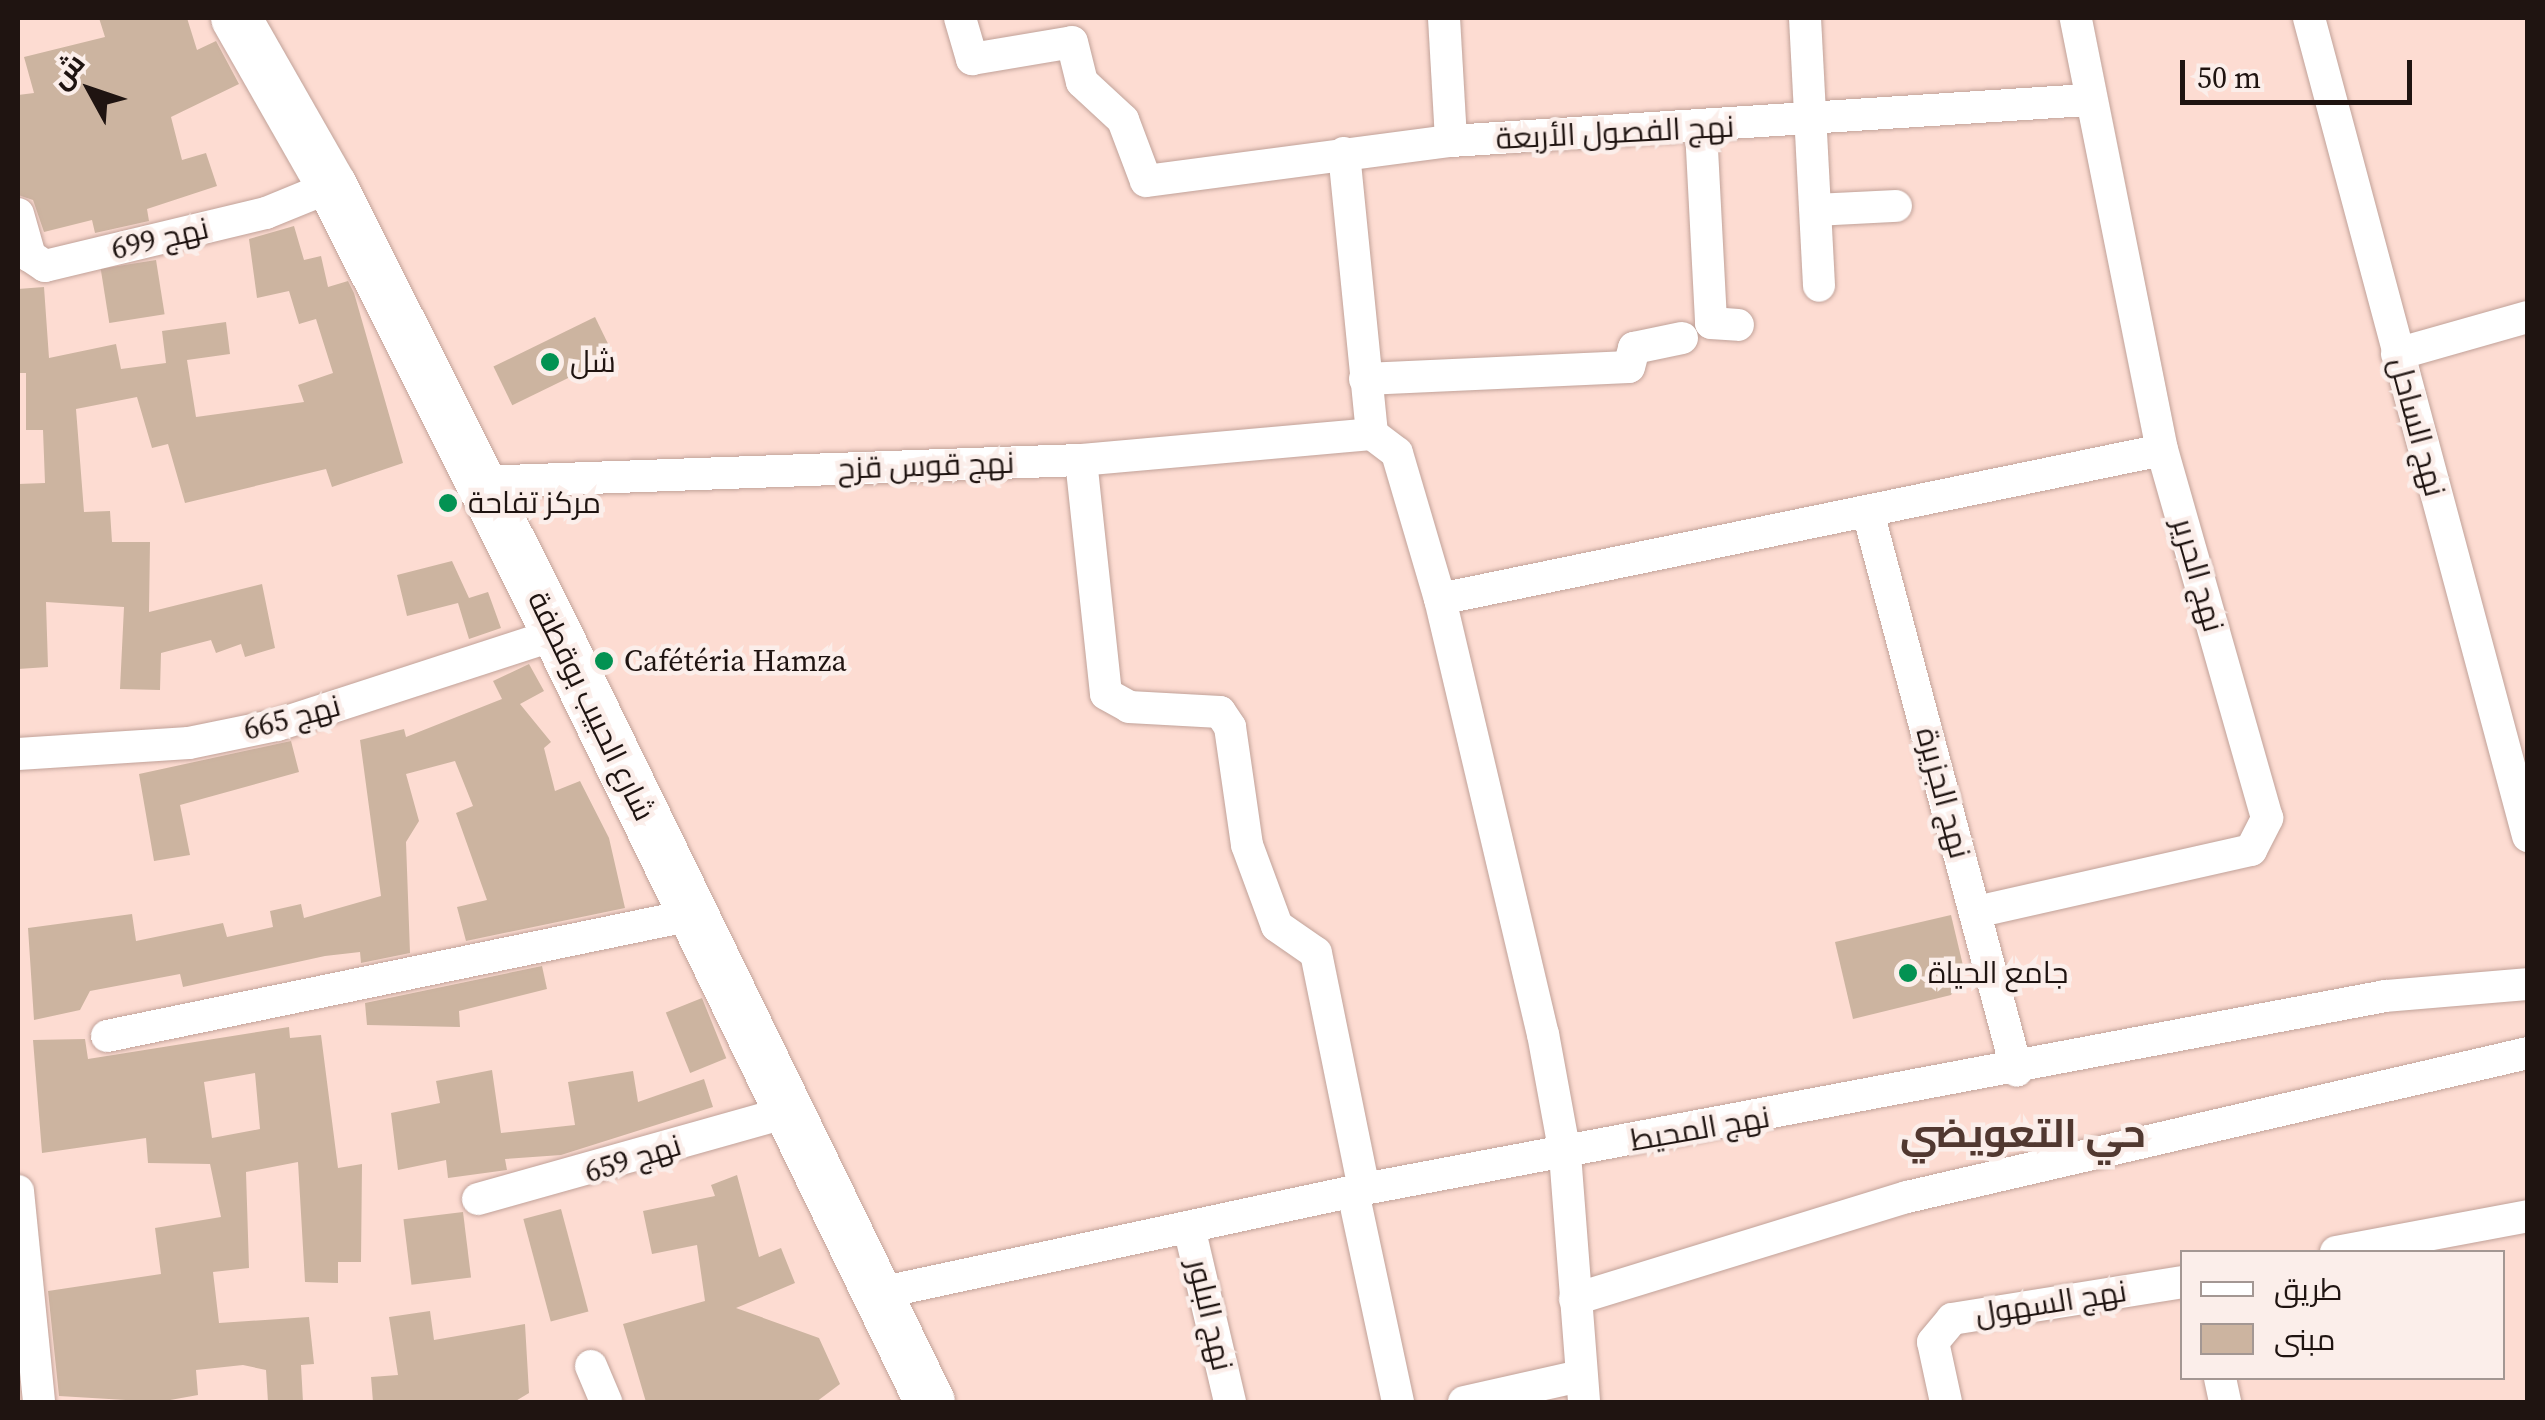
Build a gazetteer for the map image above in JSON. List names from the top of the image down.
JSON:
{
  "streets": {
    "main road": ["شارع الحبيب بوقطفة"],
    "street": [
      "نهج الفصول الأربعة",
      "نهج 699",
      "نهج الساحل",
      "نهج قوس قزح",
      "نهج الحرير",
      "نهج 665",
      "نهج الجزيرة",
      "نهج المحيط",
      "نهج 659",
      "نهج السهول",
      "نهج البلور"
    ]
  },
  "crossings": [
    ["نهج الفصول الأربعة", "نهج الحرير"],
    ["نهج 699", "شارع الحبيب بوقطفة"],
    ["نهج قوس قزح", "شارع الحبيب بوقطفة"],
    ["نهج الحرير", "نهج الجزيرة"],
    ["شارع الحبيب بوقطفة", "نهج 665"],
    ["شارع الحبيب بوقطفة", "نهج المحيط"],
    ["شارع الحبيب بوقطفة", "نهج 659"],
    ["نهج الجزيرة", "نهج المحيط"],
    ["نهج المحيط", "نهج البلور"]
  ],
  "districts": ["حي التعويضي"],
  "places": [
    "شل",
    "مركز تفاحة",
    "Cafétéria Hamza",
    "جامع الحياة"
  ],
  "legend": ["طريق", "مبنى"],
  "scale_bar": "50 m",
  "north": "top left"
}
